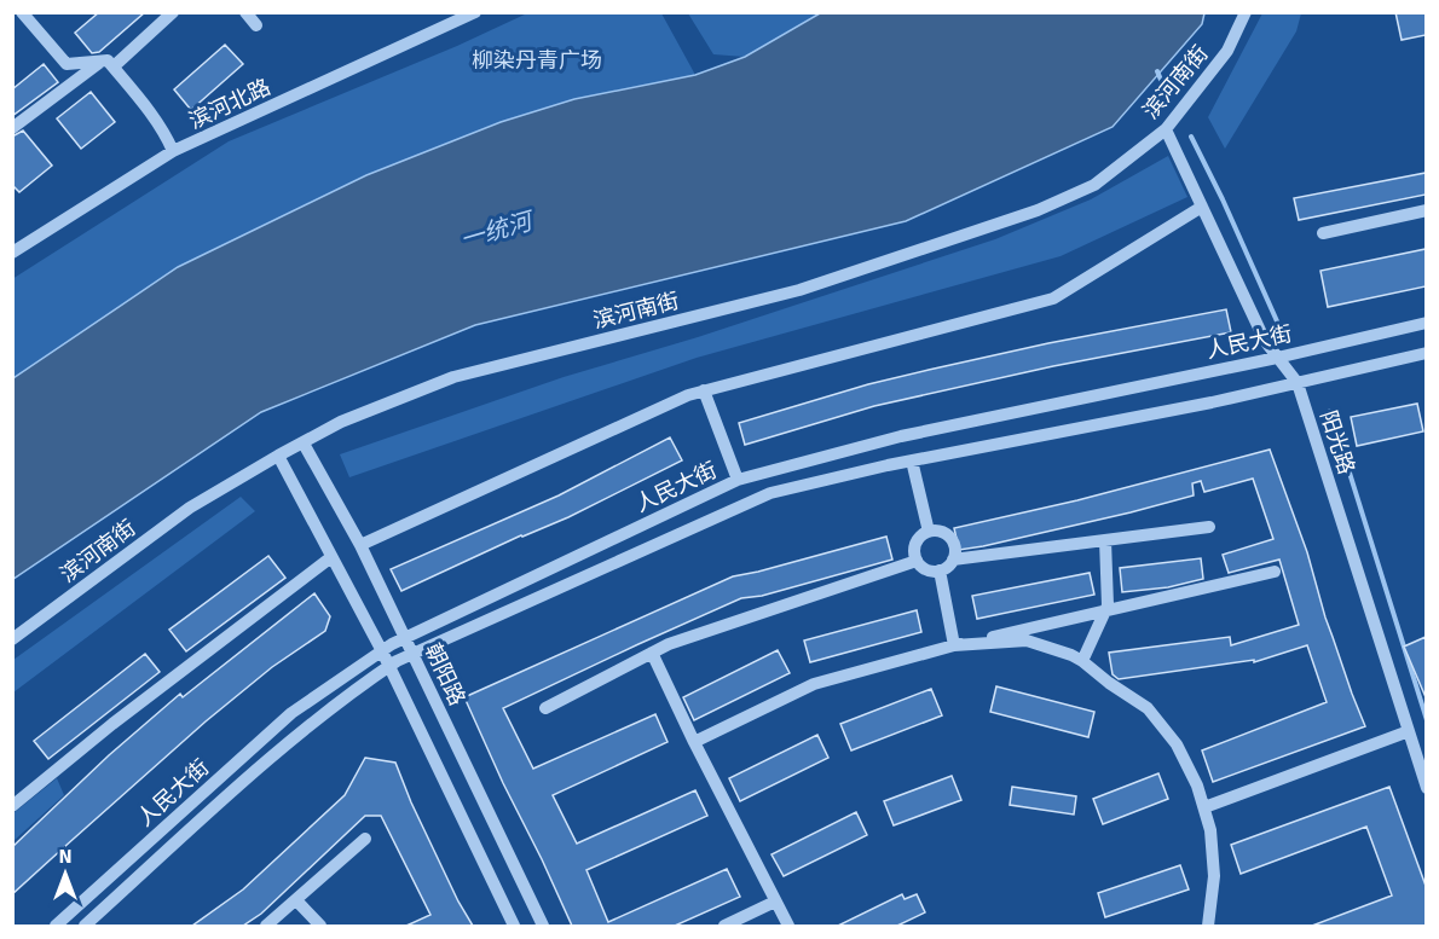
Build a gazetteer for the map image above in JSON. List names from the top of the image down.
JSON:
{
  "streets": {
    "street": [
      "滨河南街",
      "滨河北路",
      "人民大街",
      "阳光路",
      "朝阳路"
    ]
  },
  "crossings": [
    ["滨河南街", "阳光路"],
    ["滨河南街", "朝阳路"],
    ["人民大街", "阳光路"],
    ["人民大街", "朝阳路"]
  ],
  "water": ["一统河"],
  "parks": ["柳染丹青广场"],
  "north": "top"
}
